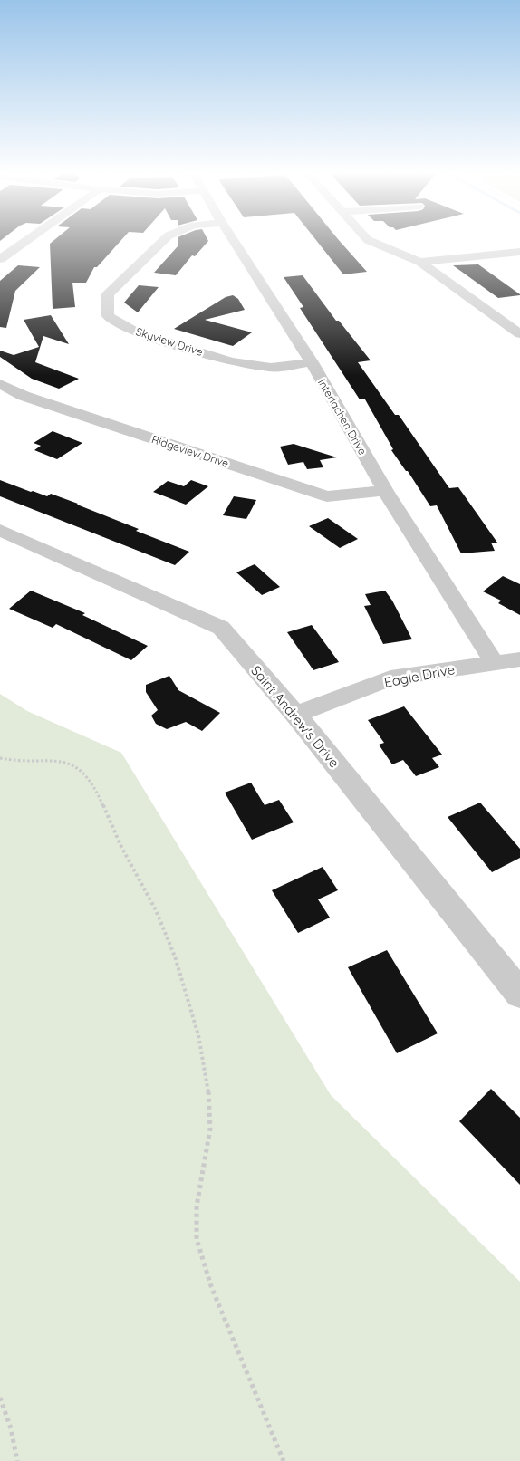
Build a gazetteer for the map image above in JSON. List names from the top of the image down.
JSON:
{
  "streets": {
    "street": [
      "Skyview Drive",
      "Interlachen Drive",
      "Ridgeview Drive",
      "Eagle Drive",
      "Saint Andrew's Drive"
    ]
  },
  "crossings": [
    ["Skyview Drive", "Interlachen Drive"],
    ["Interlachen Drive", "Ridgeview Drive"],
    ["Interlachen Drive", "Eagle Drive"],
    ["Eagle Drive", "Saint Andrew's Drive"]
  ]
}
